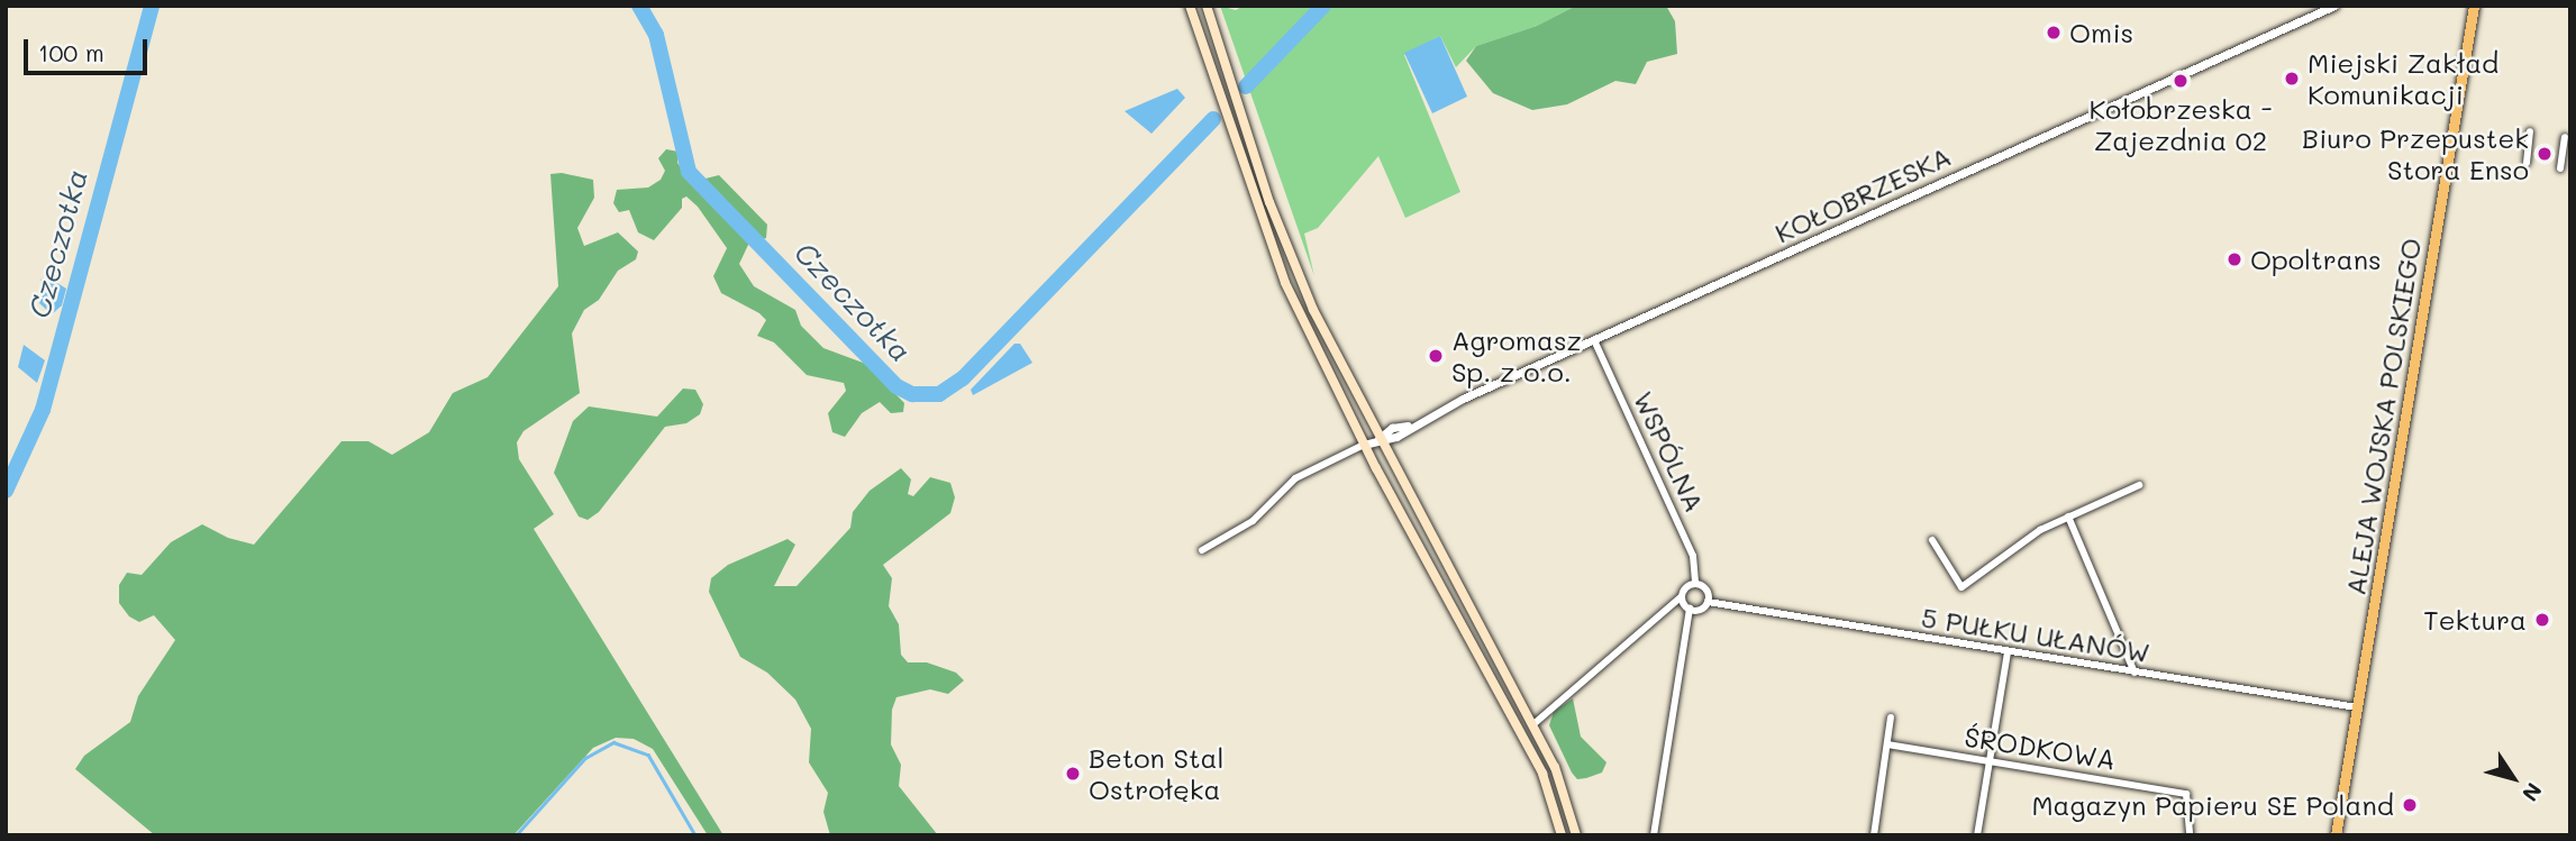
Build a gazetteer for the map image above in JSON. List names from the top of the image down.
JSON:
{
  "streets": {
    "main road": ["ALEJA WOJSKA POLSKIEGO"],
    "street": [
      "KOŁOBRZESKA",
      "WSPÓLNA",
      "5 PUŁKU UŁANÓW",
      "ŚRODKOWA"
    ]
  },
  "crossings": [
    ["KOŁOBRZESKA", "WSPÓLNA"],
    ["ALEJA WOJSKA POLSKIEGO", "5 PUŁKU UŁANÓW"]
  ],
  "water": ["Czeczotka"],
  "places": [
    "Omis",
    "Miejski Zakład Komunikacji",
    "Kołobrzeska - Zajezdnia 02",
    "Biuro Przepustek Stora Enso",
    "Opoltrans",
    "Agromasz Sp. z o.o.",
    "Tektura",
    "Beton Stal Ostrołęka",
    "Magazyn Papieru SE Poland"
  ],
  "scale_bar": "100 m",
  "north": "bottom right"
}
